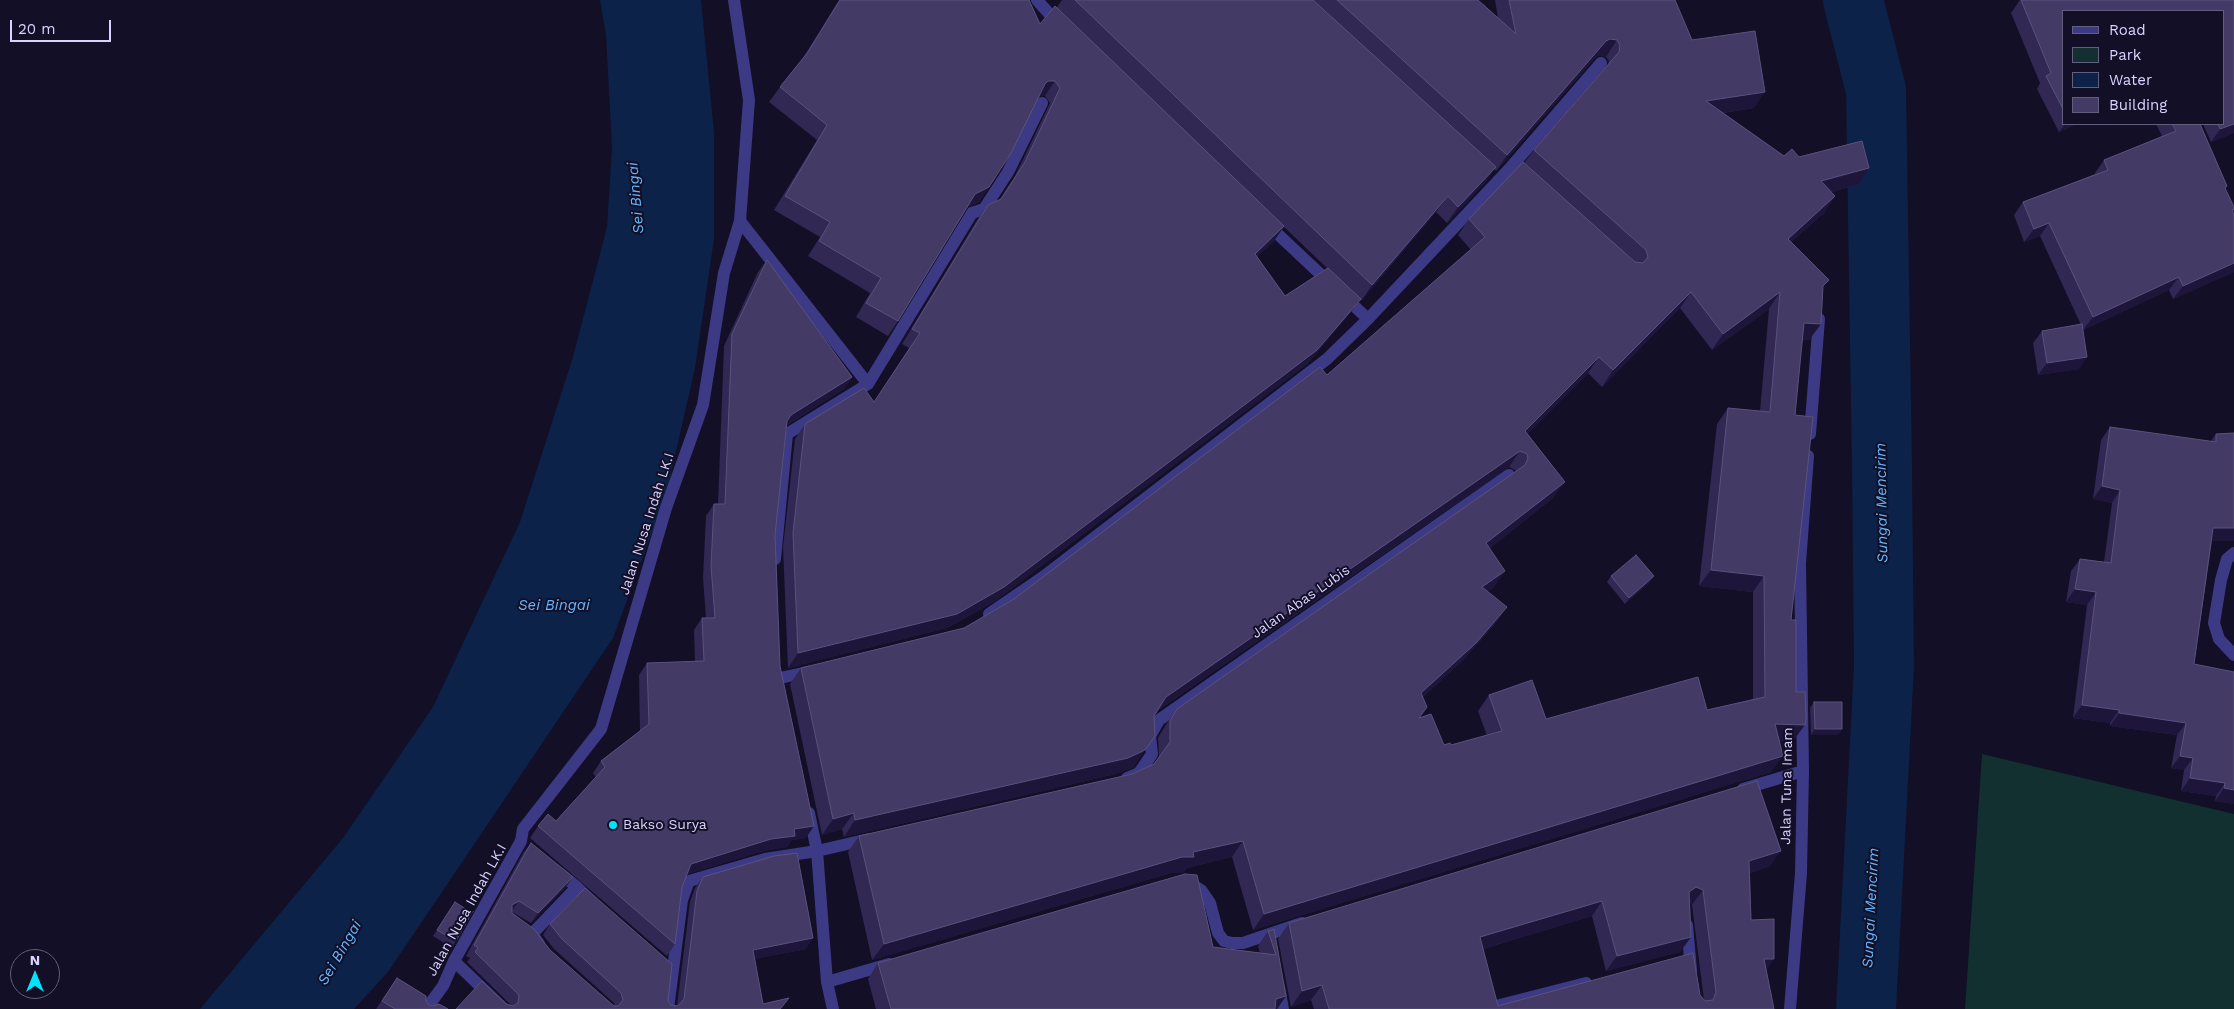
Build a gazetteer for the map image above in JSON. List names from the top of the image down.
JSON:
{
  "streets": {
    "street": ["Jalan Nusa Indah LK.I", "Jalan Abas Lubis", "Jalan Tuna Imam"]
  },
  "water": ["Sei Bingai", "Sungai Mencirim"],
  "places": ["Bakso Surya"],
  "legend": [
    "Road",
    "Park",
    "Water",
    "Building"
  ],
  "scale_bar": "20 m",
  "north": "top"
}
